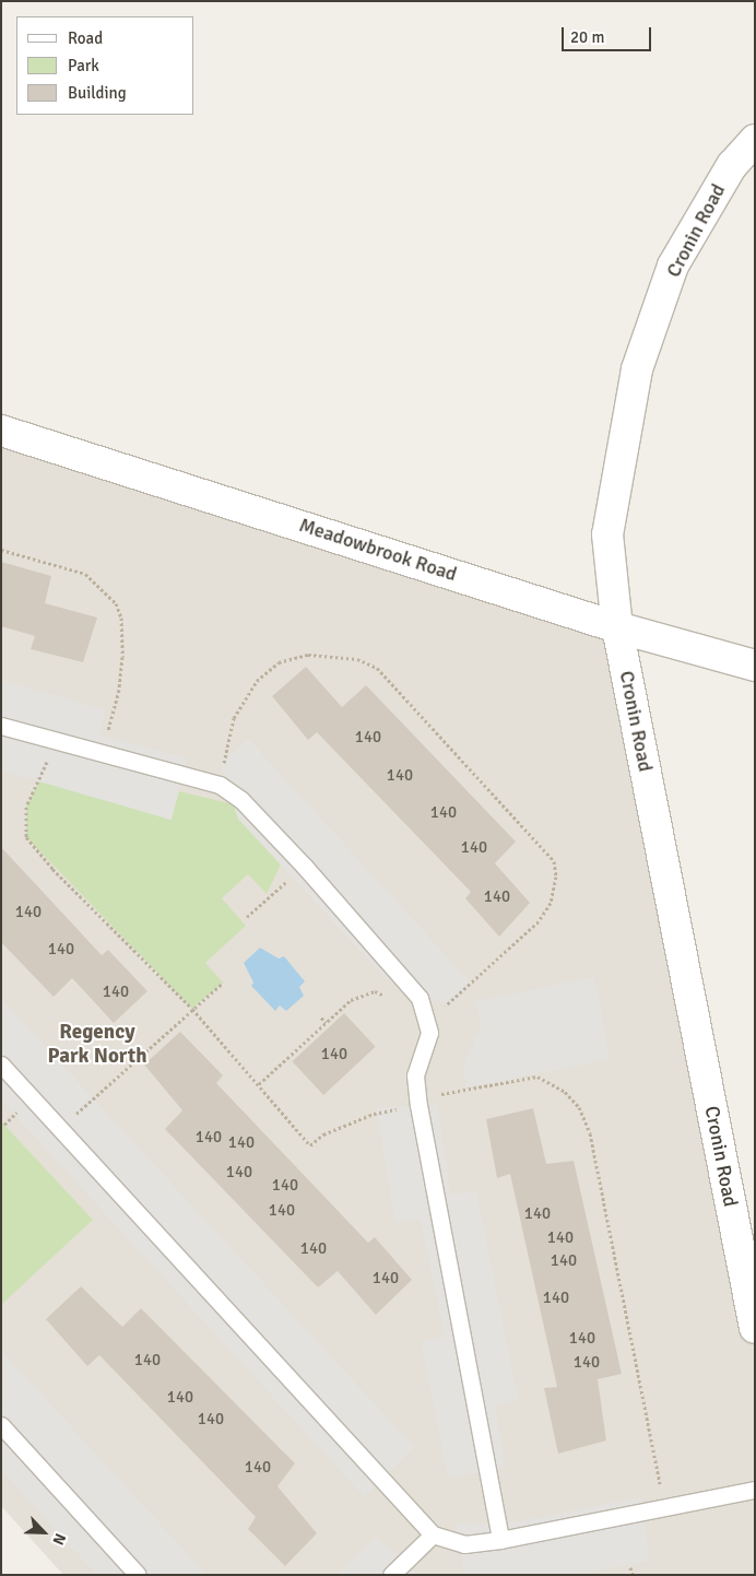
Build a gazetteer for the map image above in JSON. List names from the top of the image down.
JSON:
{
  "streets": {
    "street": ["Cronin Road", "Meadowbrook Road"]
  },
  "crossings": [
    ["Cronin Road", "Meadowbrook Road"]
  ],
  "districts": ["Regency Park North"],
  "house_numbers": [
    "140",
    "140",
    "140",
    "140",
    "140",
    "140",
    "140",
    "140",
    "140",
    "140",
    "140",
    "140",
    "140",
    "140",
    "140",
    "140",
    "140",
    "140",
    "140",
    "140",
    "140",
    "140",
    "140",
    "140",
    "140",
    "140"
  ],
  "legend": ["Road", "Park", "Building"],
  "scale_bar": "20 m",
  "north": "bottom right"
}
